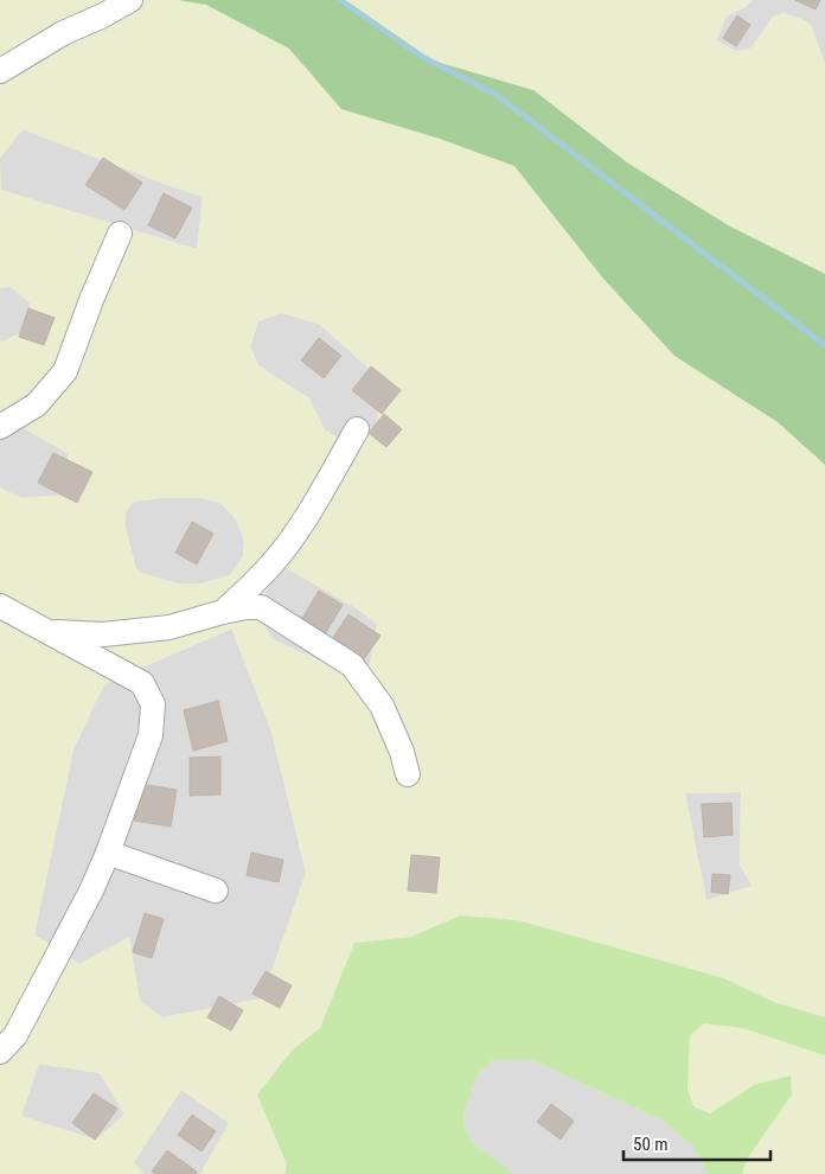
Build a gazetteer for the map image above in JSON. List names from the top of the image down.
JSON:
{
  "scale_bar": "50 m"
}
